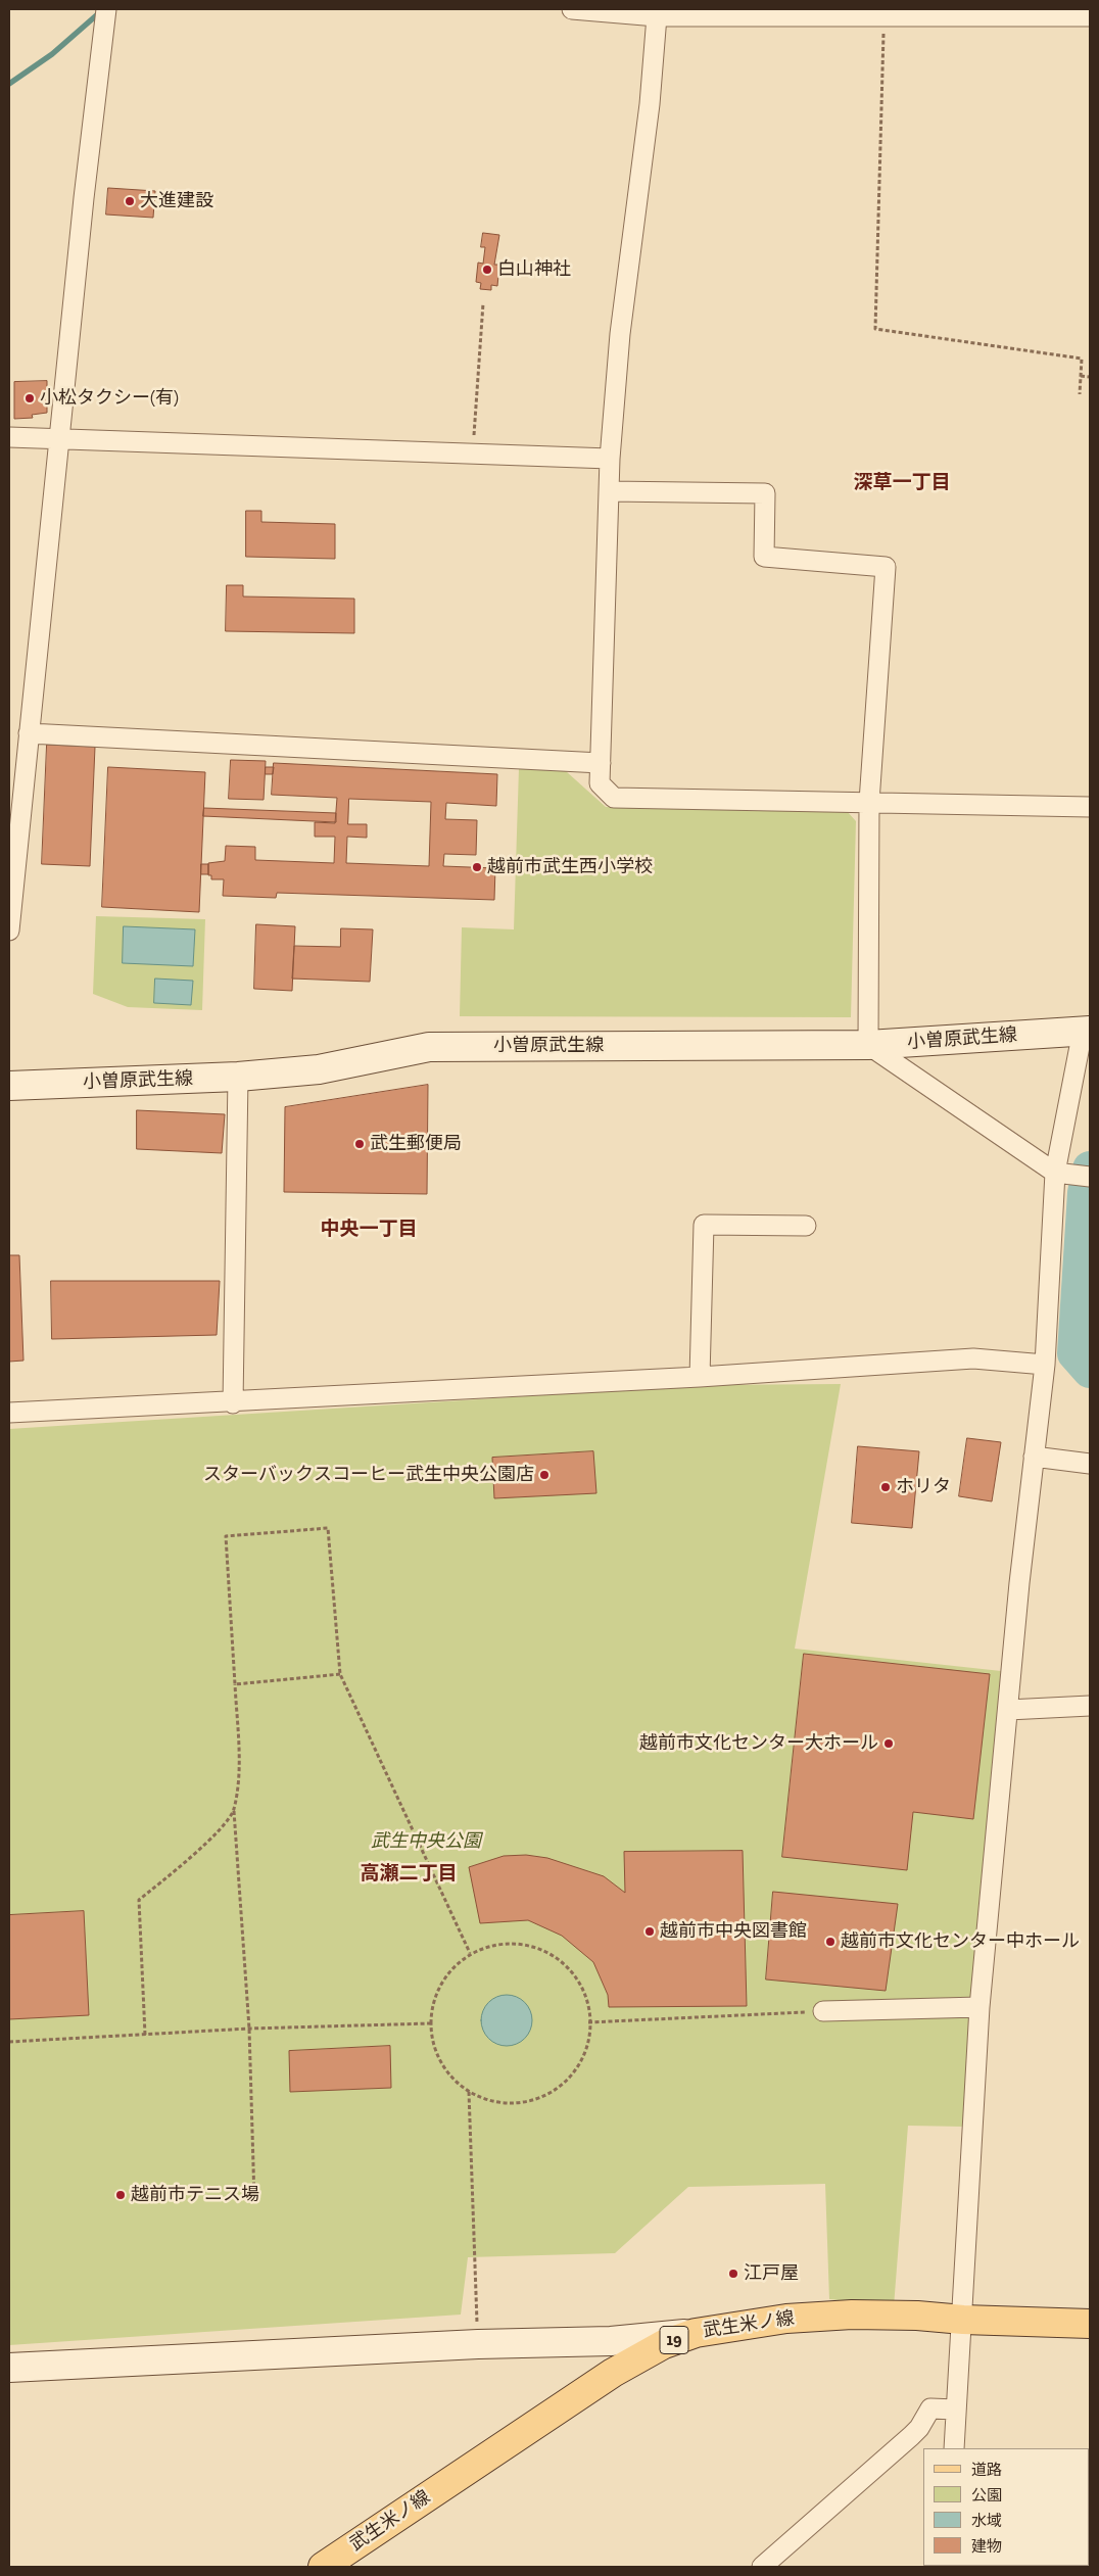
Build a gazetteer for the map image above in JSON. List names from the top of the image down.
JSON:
{
  "streets": {
    "main road": ["小曽原武生線", "武生米ノ線", "19"]
  },
  "districts": ["深草一丁目", "中央一丁目", "高瀬二丁目"],
  "parks": ["武生中央公園"],
  "places": [
    "大進建設",
    "白山神社",
    "小松タクシー(有)",
    "越前市武生西小学校",
    "武生郵便局",
    "スターバックスコーヒー武生中央公園店",
    "ホリタ",
    "越前市文化センター大ホール",
    "越前市中央図書館",
    "越前市文化センター中ホール",
    "越前市テニス場",
    "江戸屋"
  ],
  "legend": [
    "道路",
    "公園",
    "水域",
    "建物"
  ]
}
